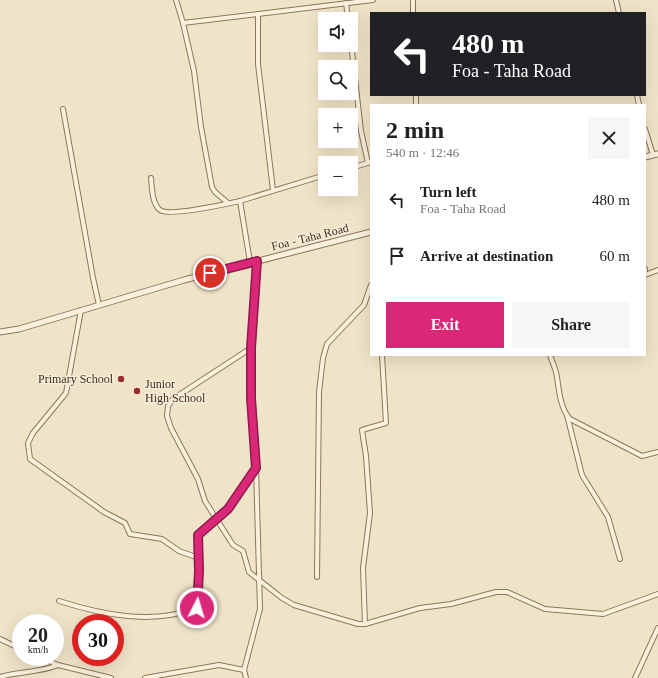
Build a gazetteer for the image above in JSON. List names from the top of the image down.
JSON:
{
  "streets": {
    "street": ["Foa - Taha Road"]
  },
  "places": ["Primary School", "Junior High School"],
  "page": {
    "map_buttons": ["+", "−"],
    "turn": ["480 m", "Foa - Taha Road"],
    "heading": ["2 min", "540 m · 12:46"],
    "list": [
      {
        "name": "Turn left",
        "note": "Foa - Taha Road",
        "value": "480 m"
      },
      {
        "name": "Arrive at destination",
        "value": "60 m"
      }
    ],
    "buttons": ["Exit", "Share"],
    "speed": "20 km/h",
    "limit": "30"
  }
}
